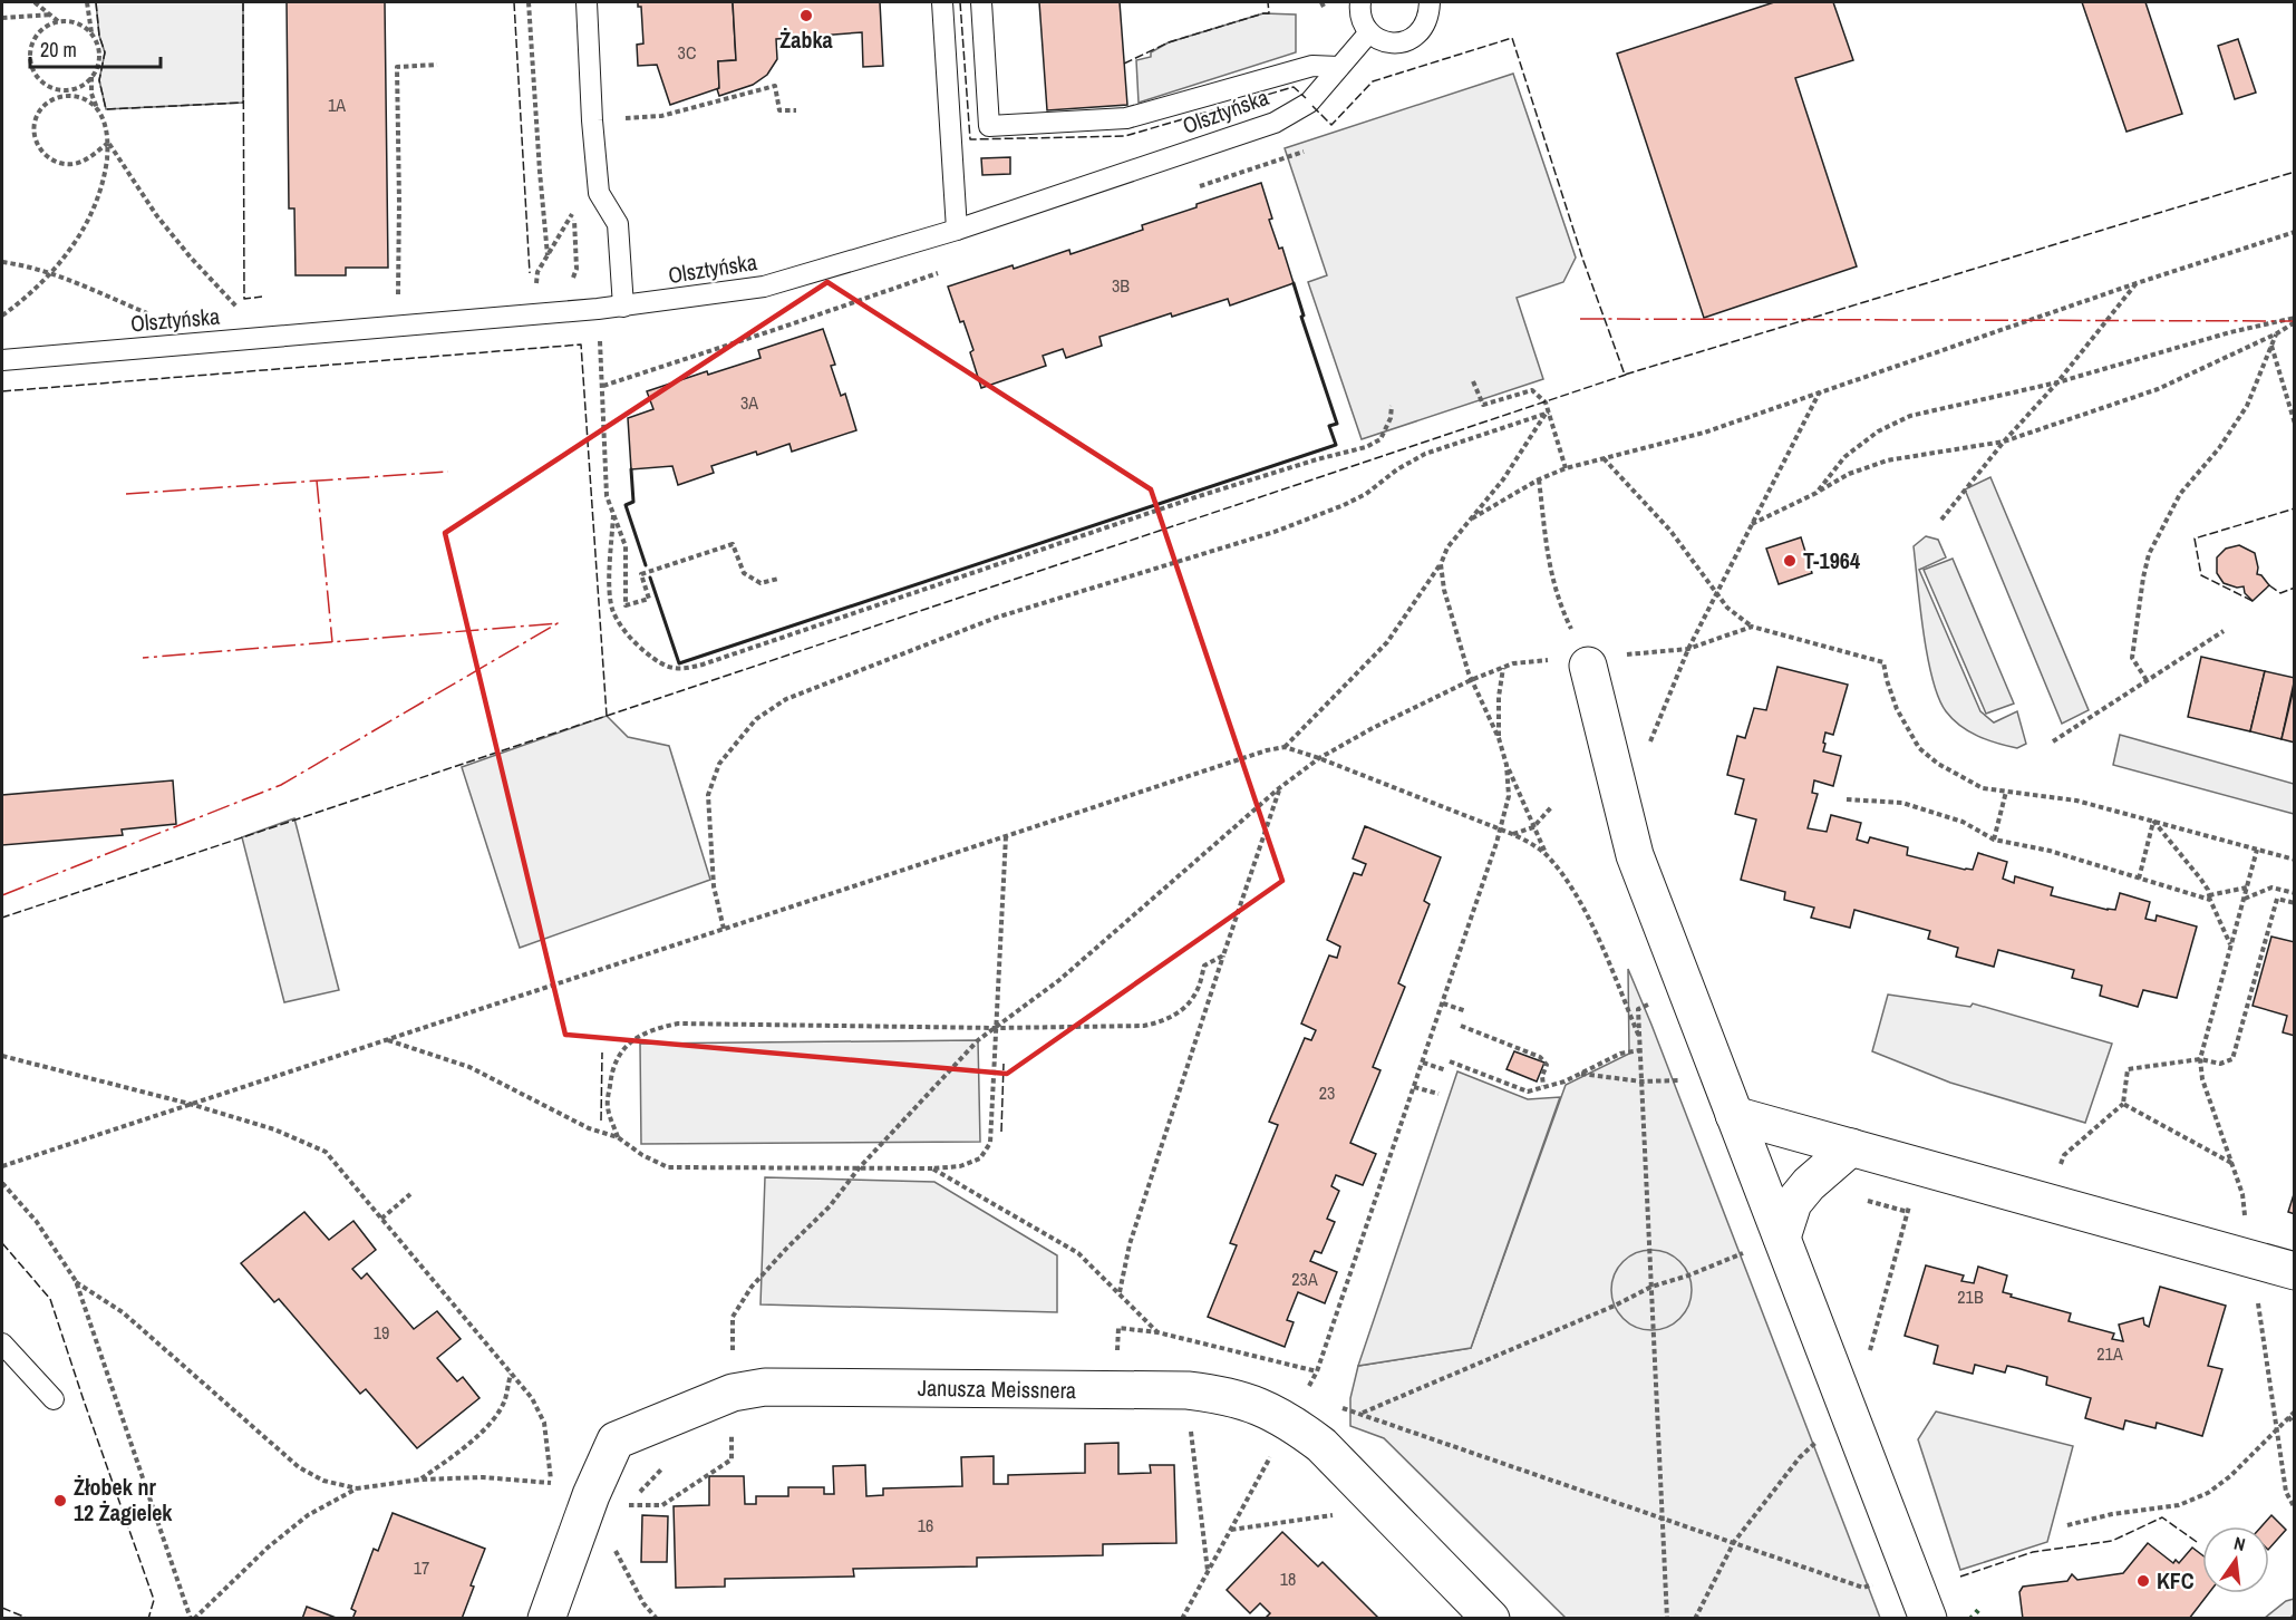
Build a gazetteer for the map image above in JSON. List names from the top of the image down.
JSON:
{
  "streets": {
    "street": ["Janusza Meissnera"],
    "lane": ["Olsztyńska"]
  },
  "places": [
    "Żabka",
    "T-1964",
    "Żłobek nr 12 Żagielek",
    "KFC"
  ],
  "house_numbers": [
    "3C",
    "1A",
    "3B",
    "3A",
    "23",
    "23A",
    "21B",
    "19",
    "21A",
    "16",
    "17",
    "18"
  ],
  "scale_bar": "20 m",
  "north": "top"
}
